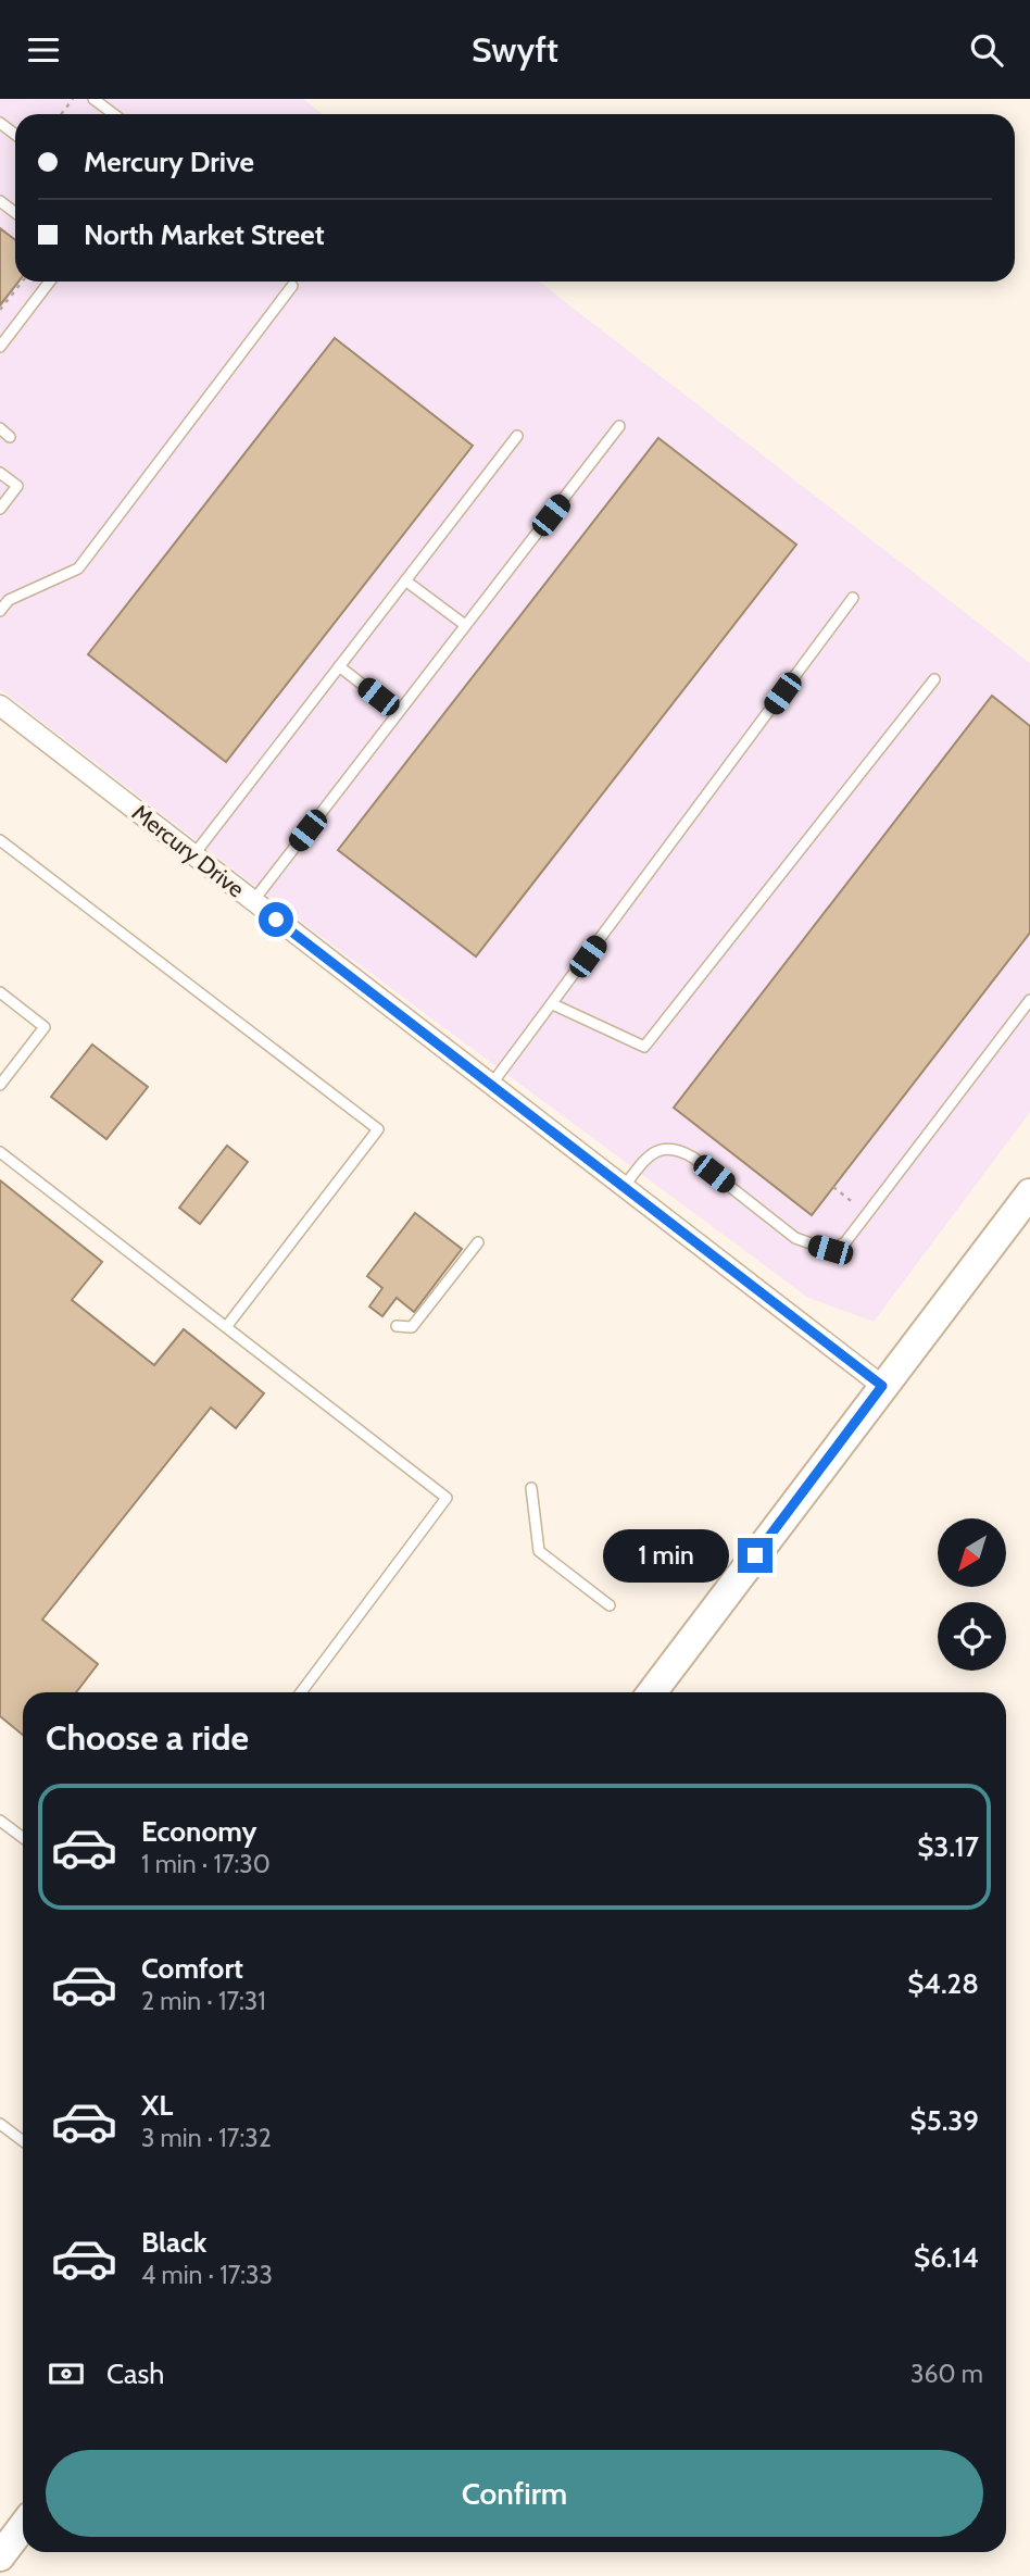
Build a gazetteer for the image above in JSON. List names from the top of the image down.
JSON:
{
  "streets": {
    "street": ["Mercury Drive"]
  },
  "north": "bottom left",
  "page": {
    "header": "Swyft",
    "banner": ["Mercury Drive", "North Market Street"],
    "bubble": "1 min",
    "heading": "Choose a ride",
    "list": [
      {
        "name": "Economy",
        "note": "1 min · 17:30",
        "value": "$3.17"
      },
      {
        "name": "Comfort",
        "note": "2 min · 17:31",
        "value": "$4.28"
      },
      {
        "name": "XL",
        "note": "3 min · 17:32",
        "value": "$5.39"
      },
      {
        "name": "Black",
        "note": "4 min · 17:33",
        "value": "$6.14"
      }
    ],
    "pay": ["Cash", "360 m"],
    "buttons": "Confirm"
  }
}
